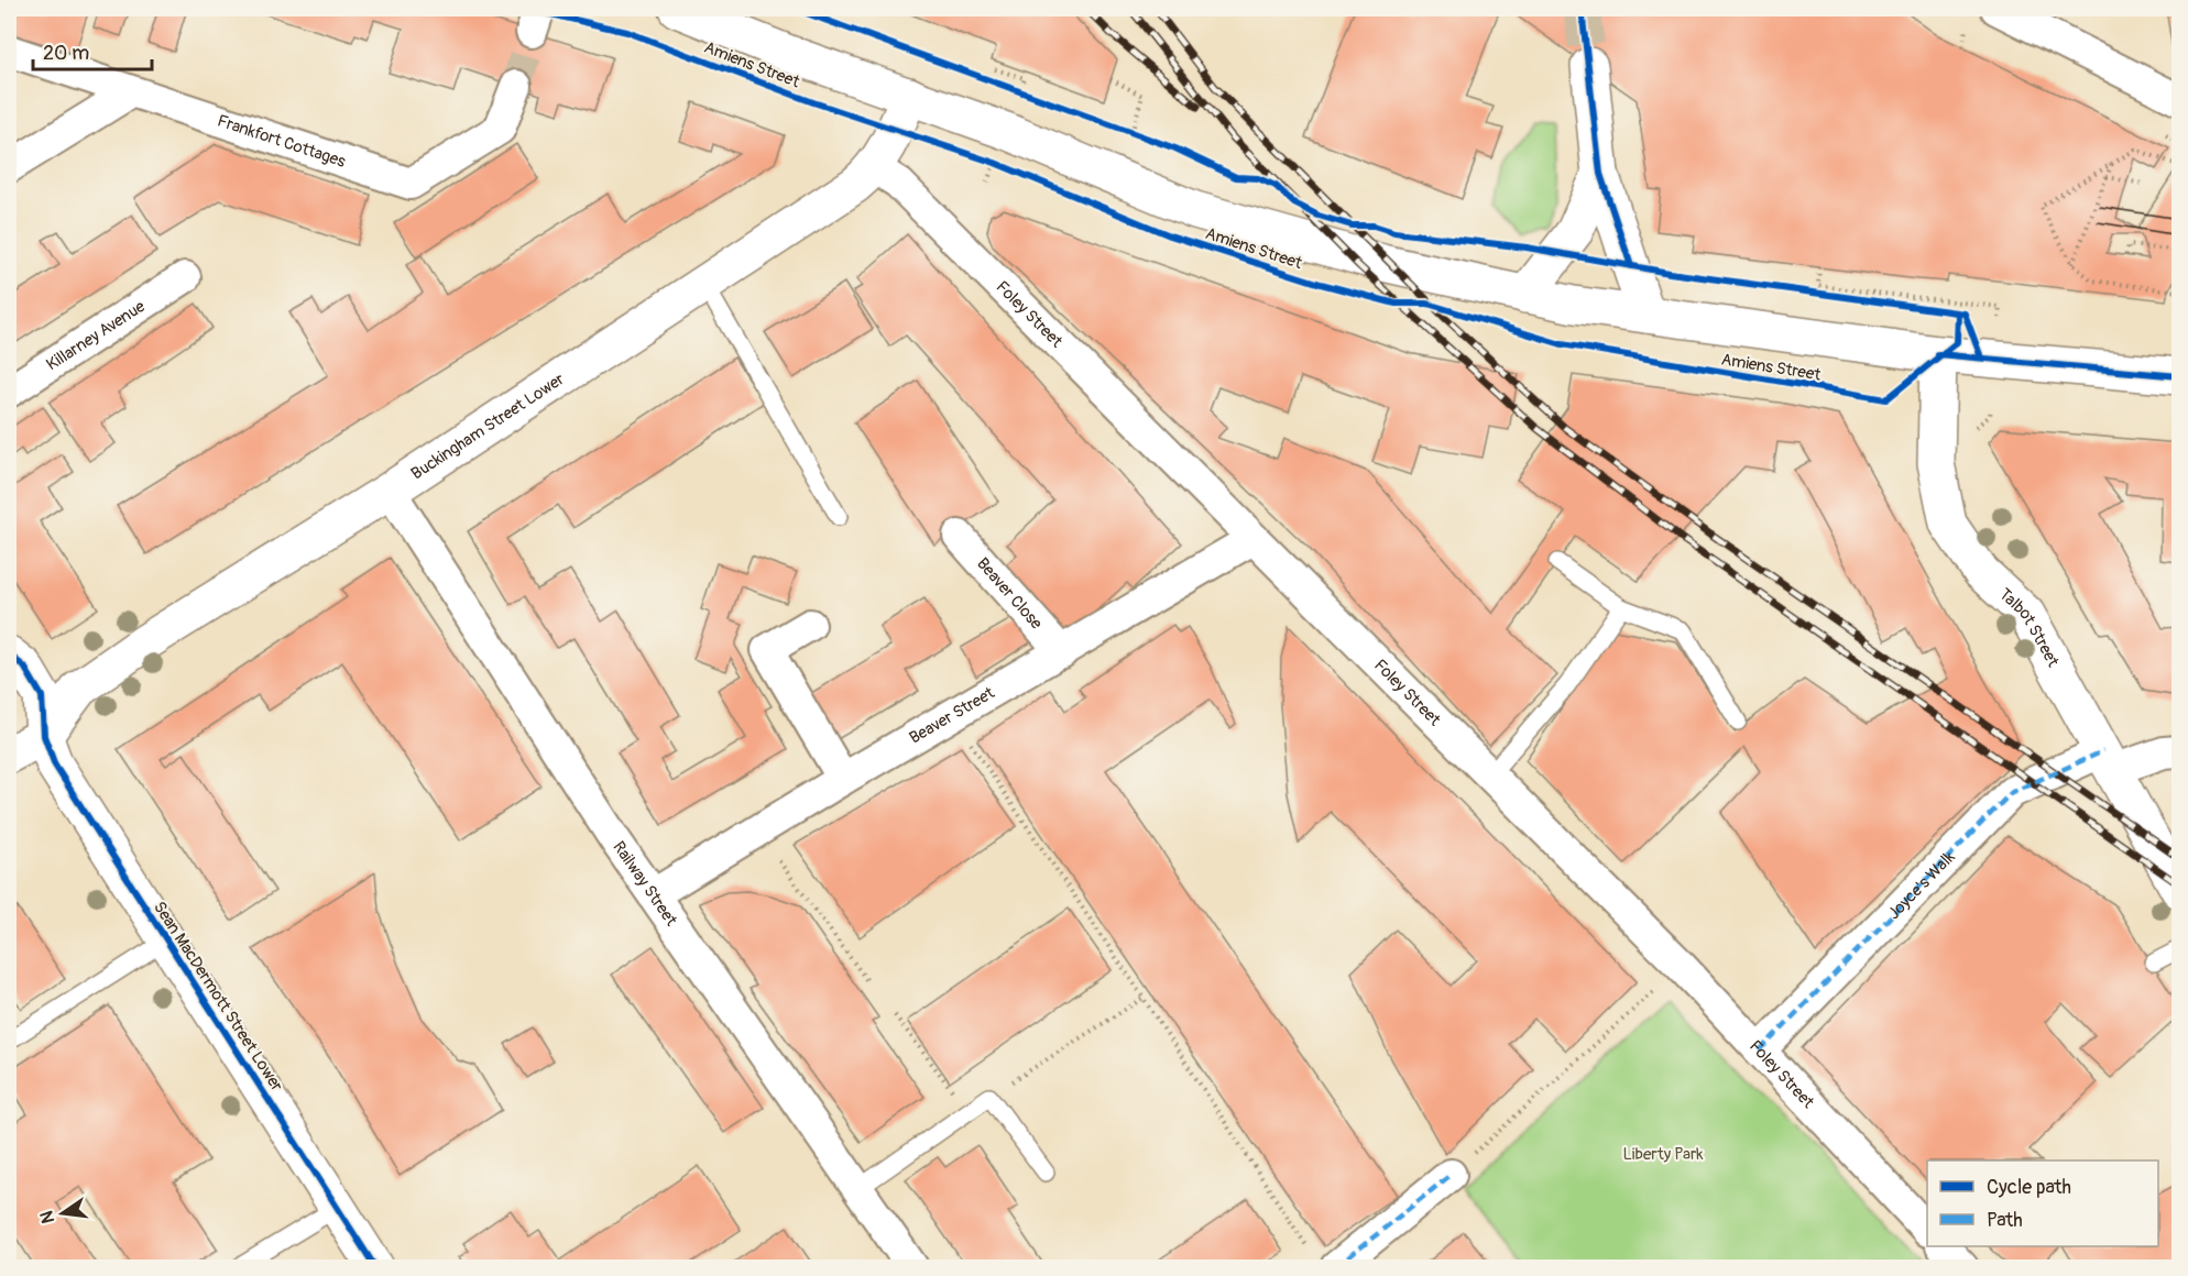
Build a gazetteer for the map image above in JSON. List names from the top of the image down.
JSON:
{
  "streets": {
    "street": [
      "Amiens Street",
      "Frankfort Cottages",
      "Foley Street",
      "Killarney Avenue",
      "Buckingham Street Lower",
      "Beaver Close",
      "Talbot Street",
      "Beaver Street",
      "Railway Street",
      "Joyce's Walk",
      "Sean MacDermott Street Lower"
    ]
  },
  "crossings": [
    ["Amiens Street", "Buckingham Street Lower"],
    ["Amiens Street", "Talbot Street"],
    ["Foley Street", "Buckingham Street Lower"],
    ["Foley Street", "Beaver Street"],
    ["Foley Street", "Joyce's Walk"],
    ["Buckingham Street Lower", "Railway Street"],
    ["Buckingham Street Lower", "Sean MacDermott Street Lower"],
    ["Beaver Close", "Beaver Street"],
    ["Talbot Street", "Joyce's Walk"],
    ["Beaver Street", "Railway Street"]
  ],
  "parks": ["Liberty Park"],
  "legend": ["Cycle path", "Path"],
  "scale_bar": "20 m",
  "north": "left"
}
